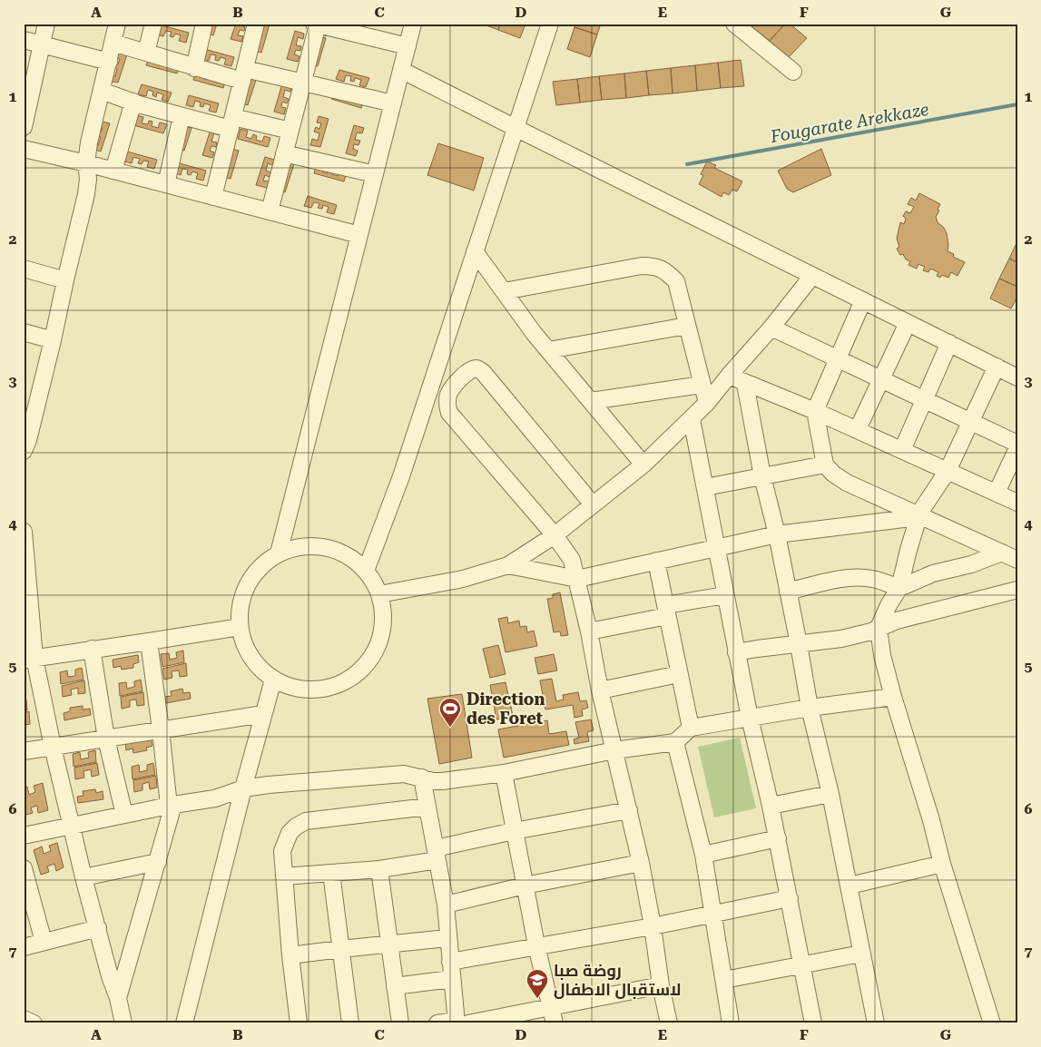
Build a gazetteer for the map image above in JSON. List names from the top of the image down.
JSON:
{
  "water": ["Fougarate Arekkaze"],
  "places": {
    "sports": ["Direction des Foret"],
    "school or university": ["روضة صبا لاستقبال الاطفال"]
  },
  "grid": {
    "columns": [
      "A",
      "B",
      "C",
      "D",
      "E",
      "F",
      "G"
    ],
    "rows": [
      "1",
      "2",
      "3",
      "4",
      "5",
      "6",
      "7"
    ]
  }
}
